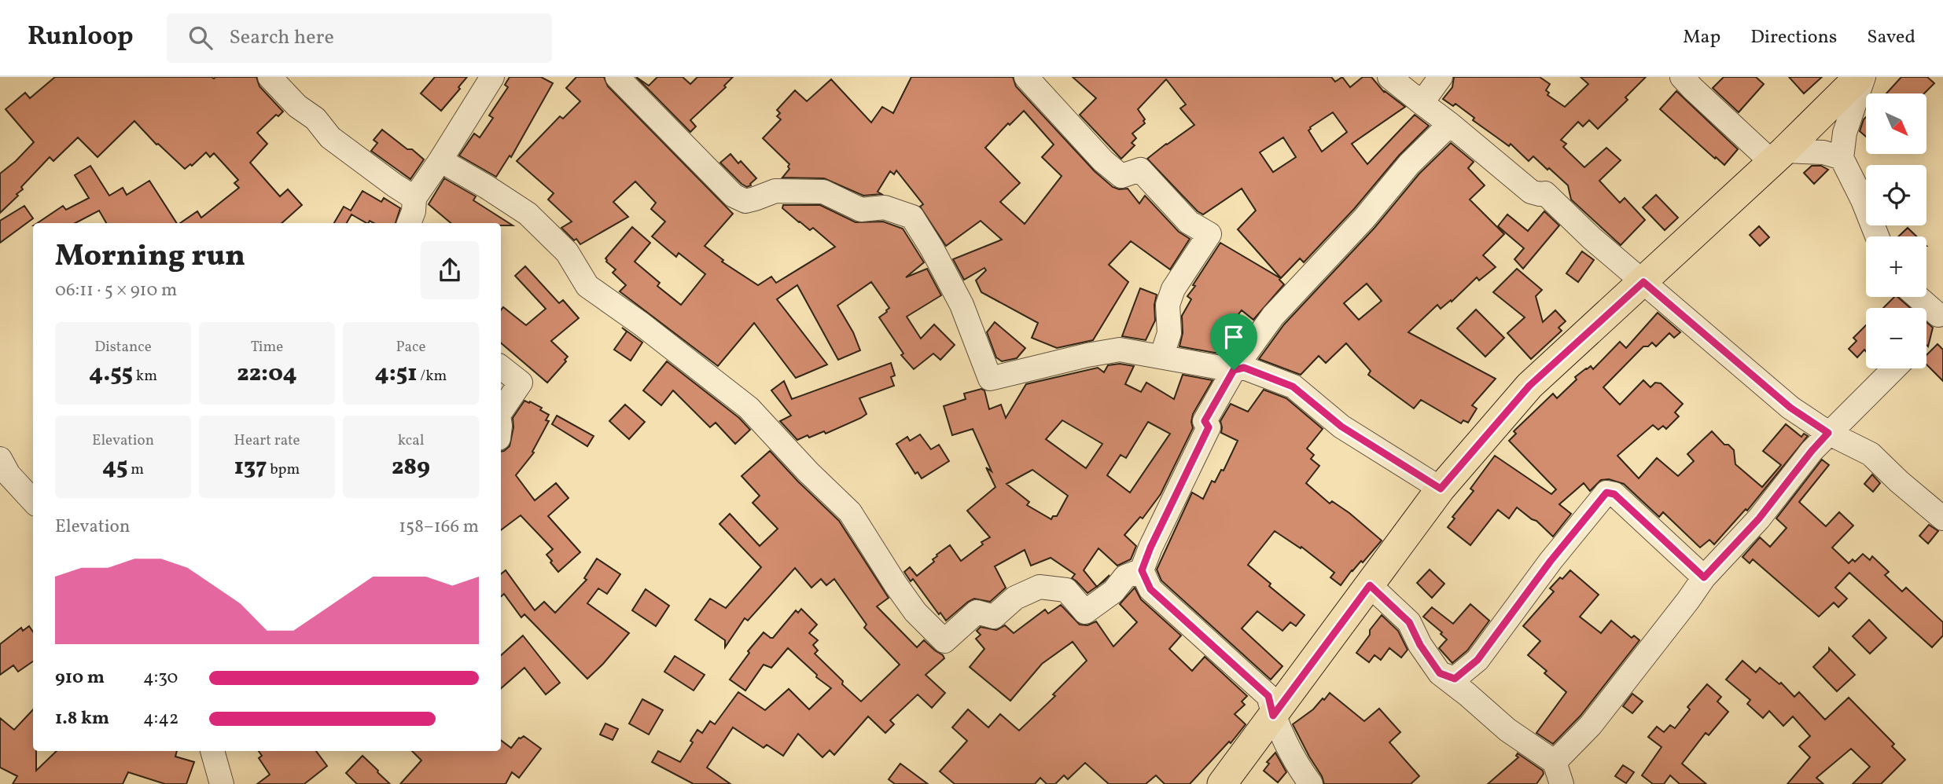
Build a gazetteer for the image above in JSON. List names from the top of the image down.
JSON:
{
  "north": "bottom right",
  "page": {
    "header": "Runloop",
    "search": "Search here",
    "nav": ["Map", "Directions", "Saved"],
    "map_buttons": ["+", "−"],
    "heading": ["Morning run", "06:11 · 5 × 910 m"],
    "stats": [
      ["Distance", "4.55 km"],
      ["Time", "22:04"],
      ["Pace", "4:51 /km"],
      ["Elevation", "45 m"],
      ["Heart rate", "137 bpm"],
      ["kcal", "289"]
    ],
    "chart": ["Elevation", "158–166 m"],
    "list": [
      {
        "name": "910 m",
        "note": "4:30"
      },
      {
        "name": "1.8 km",
        "note": "4:42"
      }
    ]
  }
}
